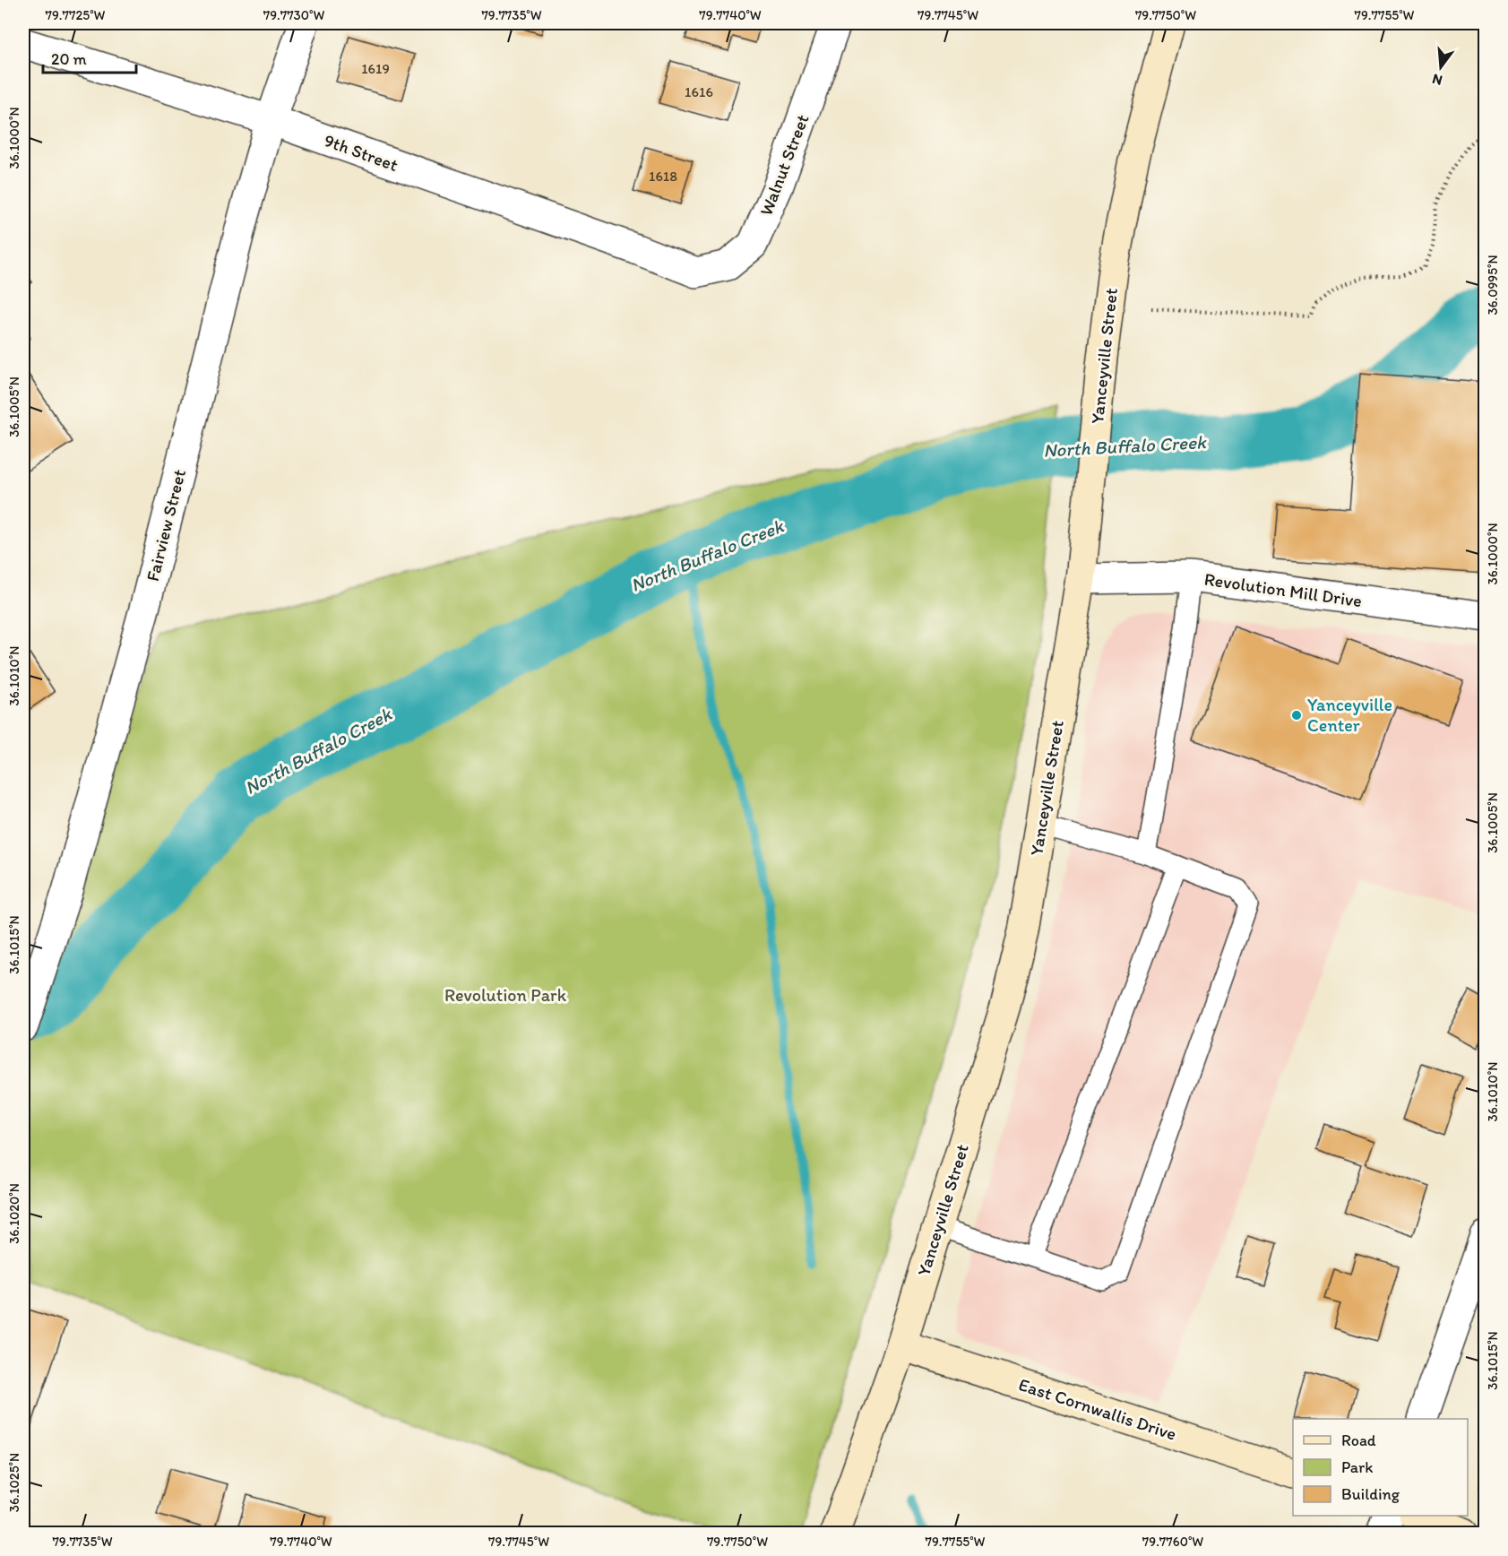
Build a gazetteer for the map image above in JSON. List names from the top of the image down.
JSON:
{
  "streets": {
    "main road": ["Yanceyville Street", "East Cornwallis Drive"],
    "street": [
      "9th Street",
      "Walnut Street",
      "Fairview Street",
      "Revolution Mill Drive"
    ]
  },
  "crossings": [
    ["9th Street", "Walnut Street"],
    ["9th Street", "Fairview Street"],
    ["Yanceyville Street", "Revolution Mill Drive"],
    ["Yanceyville Street", "East Cornwallis Drive"]
  ],
  "water": ["North Buffalo Creek"],
  "parks": ["Revolution Park"],
  "places": ["Yanceyville Center"],
  "house_numbers": ["1619", "1616", "1618"],
  "legend": ["Road", "Park", "Building"],
  "scale_bar": "20 m",
  "north": "bottom",
  "coordinates": [
    "79.7725°W",
    "79.7730°W",
    "79.7735°W",
    "79.7740°W",
    "79.7745°W",
    "79.7750°W",
    "79.7755°W",
    "36.1000°N",
    "36.0995°N",
    "36.1005°N",
    "36.1010°N",
    "36.1015°N",
    "36.1020°N",
    "36.1025°N",
    "79.7760°W"
  ]
}
